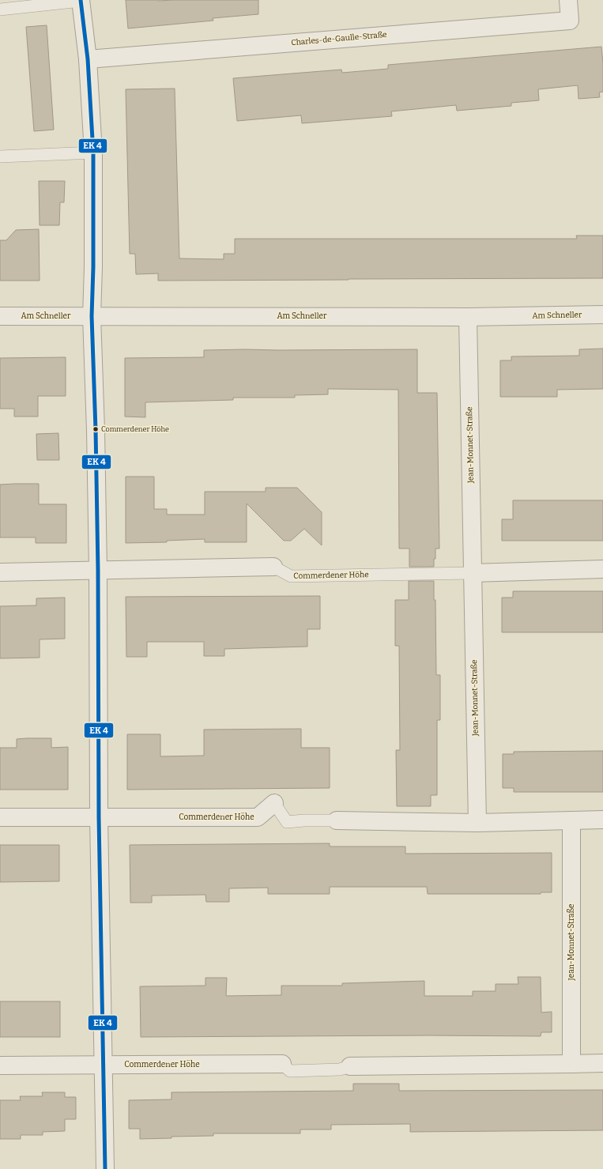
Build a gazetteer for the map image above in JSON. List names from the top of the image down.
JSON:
{
  "streets": {
    "street": [
      "Charles-de-Gaulle-Straße",
      "Am Schneller",
      "Jean-Monnet-Straße",
      "Commerdener Höhe"
    ]
  },
  "crossings": [
    ["Am Schneller", "Jean-Monnet-Straße"],
    ["Jean-Monnet-Straße", "Commerdener Höhe"]
  ],
  "places": ["Commerdener Höhe"]
}
